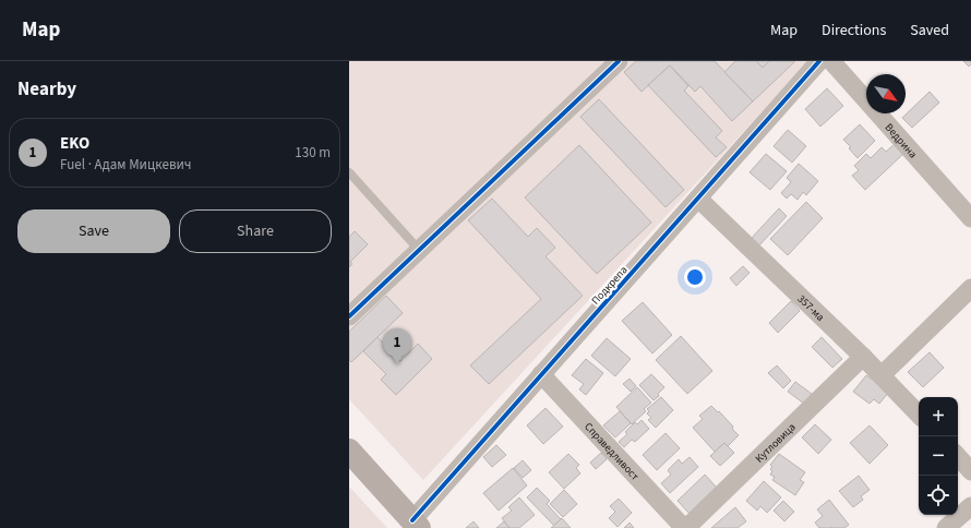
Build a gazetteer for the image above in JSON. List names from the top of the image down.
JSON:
{
  "streets": {
    "street": [
      "Ведрина",
      "Подкрепа",
      "357-ма",
      "Кутловица",
      "Справедливост"
    ]
  },
  "crossings": [
    ["Подкрепа", "357-ма"],
    ["Подкрепа", "Справедливост"],
    ["357-ма", "Кутловица"],
    ["Кутловица", "Справедливост"]
  ],
  "north": "bottom right",
  "page": {
    "header": "Map",
    "nav": ["Map", "Directions", "Saved"],
    "heading": "Nearby",
    "list": [
      {
        "mark": "1",
        "name": "EKO",
        "note": "Fuel · Адам Мицкевич",
        "value": "130 m"
      }
    ],
    "buttons": ["Save", "Share"],
    "pins": "1",
    "map_buttons": ["+", "−"]
  }
}
